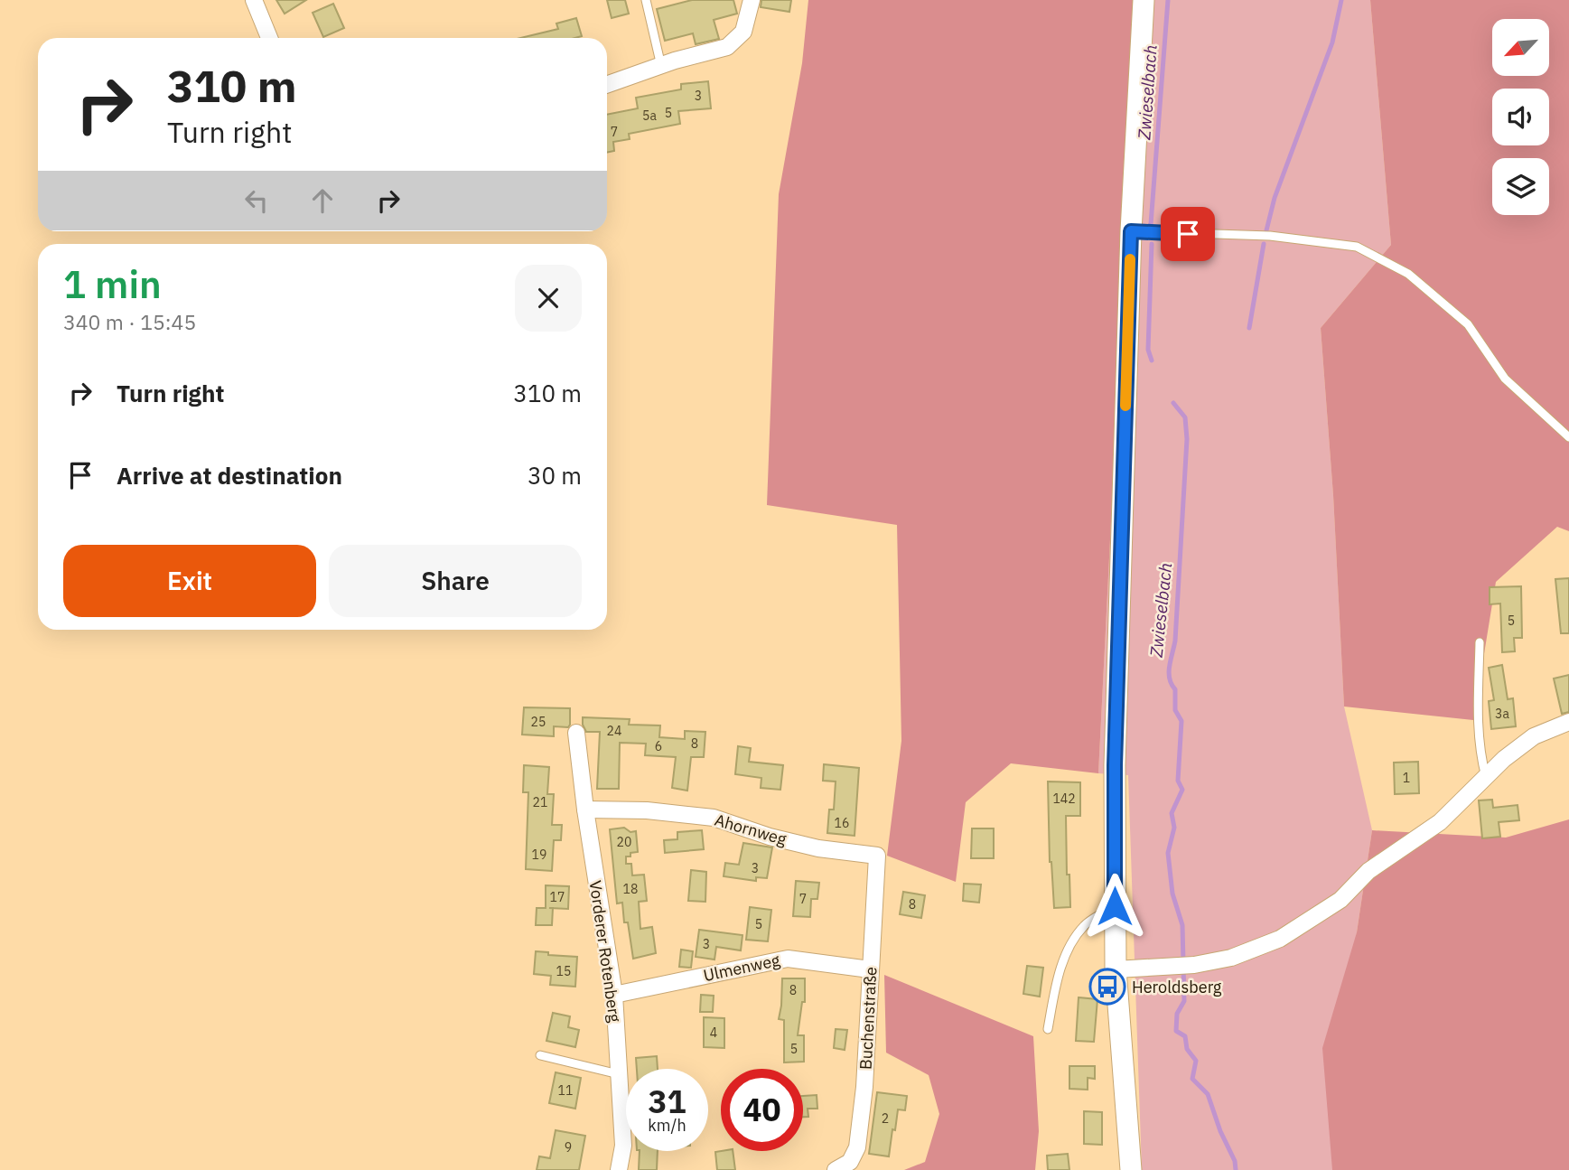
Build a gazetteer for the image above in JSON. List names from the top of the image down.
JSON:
{
  "streets": {
    "street": [
      "Ahornweg",
      "Vorderer Rotenberg",
      "Ulmenweg",
      "Buchenstraße"
    ]
  },
  "crossings": [
    ["Ahornweg", "Vorderer Rotenberg"],
    ["Ahornweg", "Buchenstraße"],
    ["Vorderer Rotenberg", "Ulmenweg"],
    ["Ulmenweg", "Buchenstraße"]
  ],
  "water": ["Zwieselbach"],
  "places": {
    "bus stop": ["Heroldsberg"]
  },
  "house_numbers": [
    "3",
    "5",
    "5a",
    "7",
    "5",
    "3a",
    "25",
    "24",
    "8",
    "6",
    "1",
    "142",
    "21",
    "16",
    "20",
    "19",
    "3",
    "18",
    "17",
    "7",
    "8",
    "5",
    "3",
    "15",
    "8",
    "4",
    "5",
    "11",
    "2",
    "9"
  ],
  "north": "bottom left",
  "page": {
    "turn": ["310 m", "Turn right"],
    "heading": ["1 min", "340 m · 15:45"],
    "list": [
      {
        "name": "Turn right",
        "value": "310 m"
      },
      {
        "name": "Arrive at destination",
        "value": "30 m"
      }
    ],
    "buttons": ["Exit", "Share"],
    "speed": "31 km/h",
    "limit": "40"
  }
}
